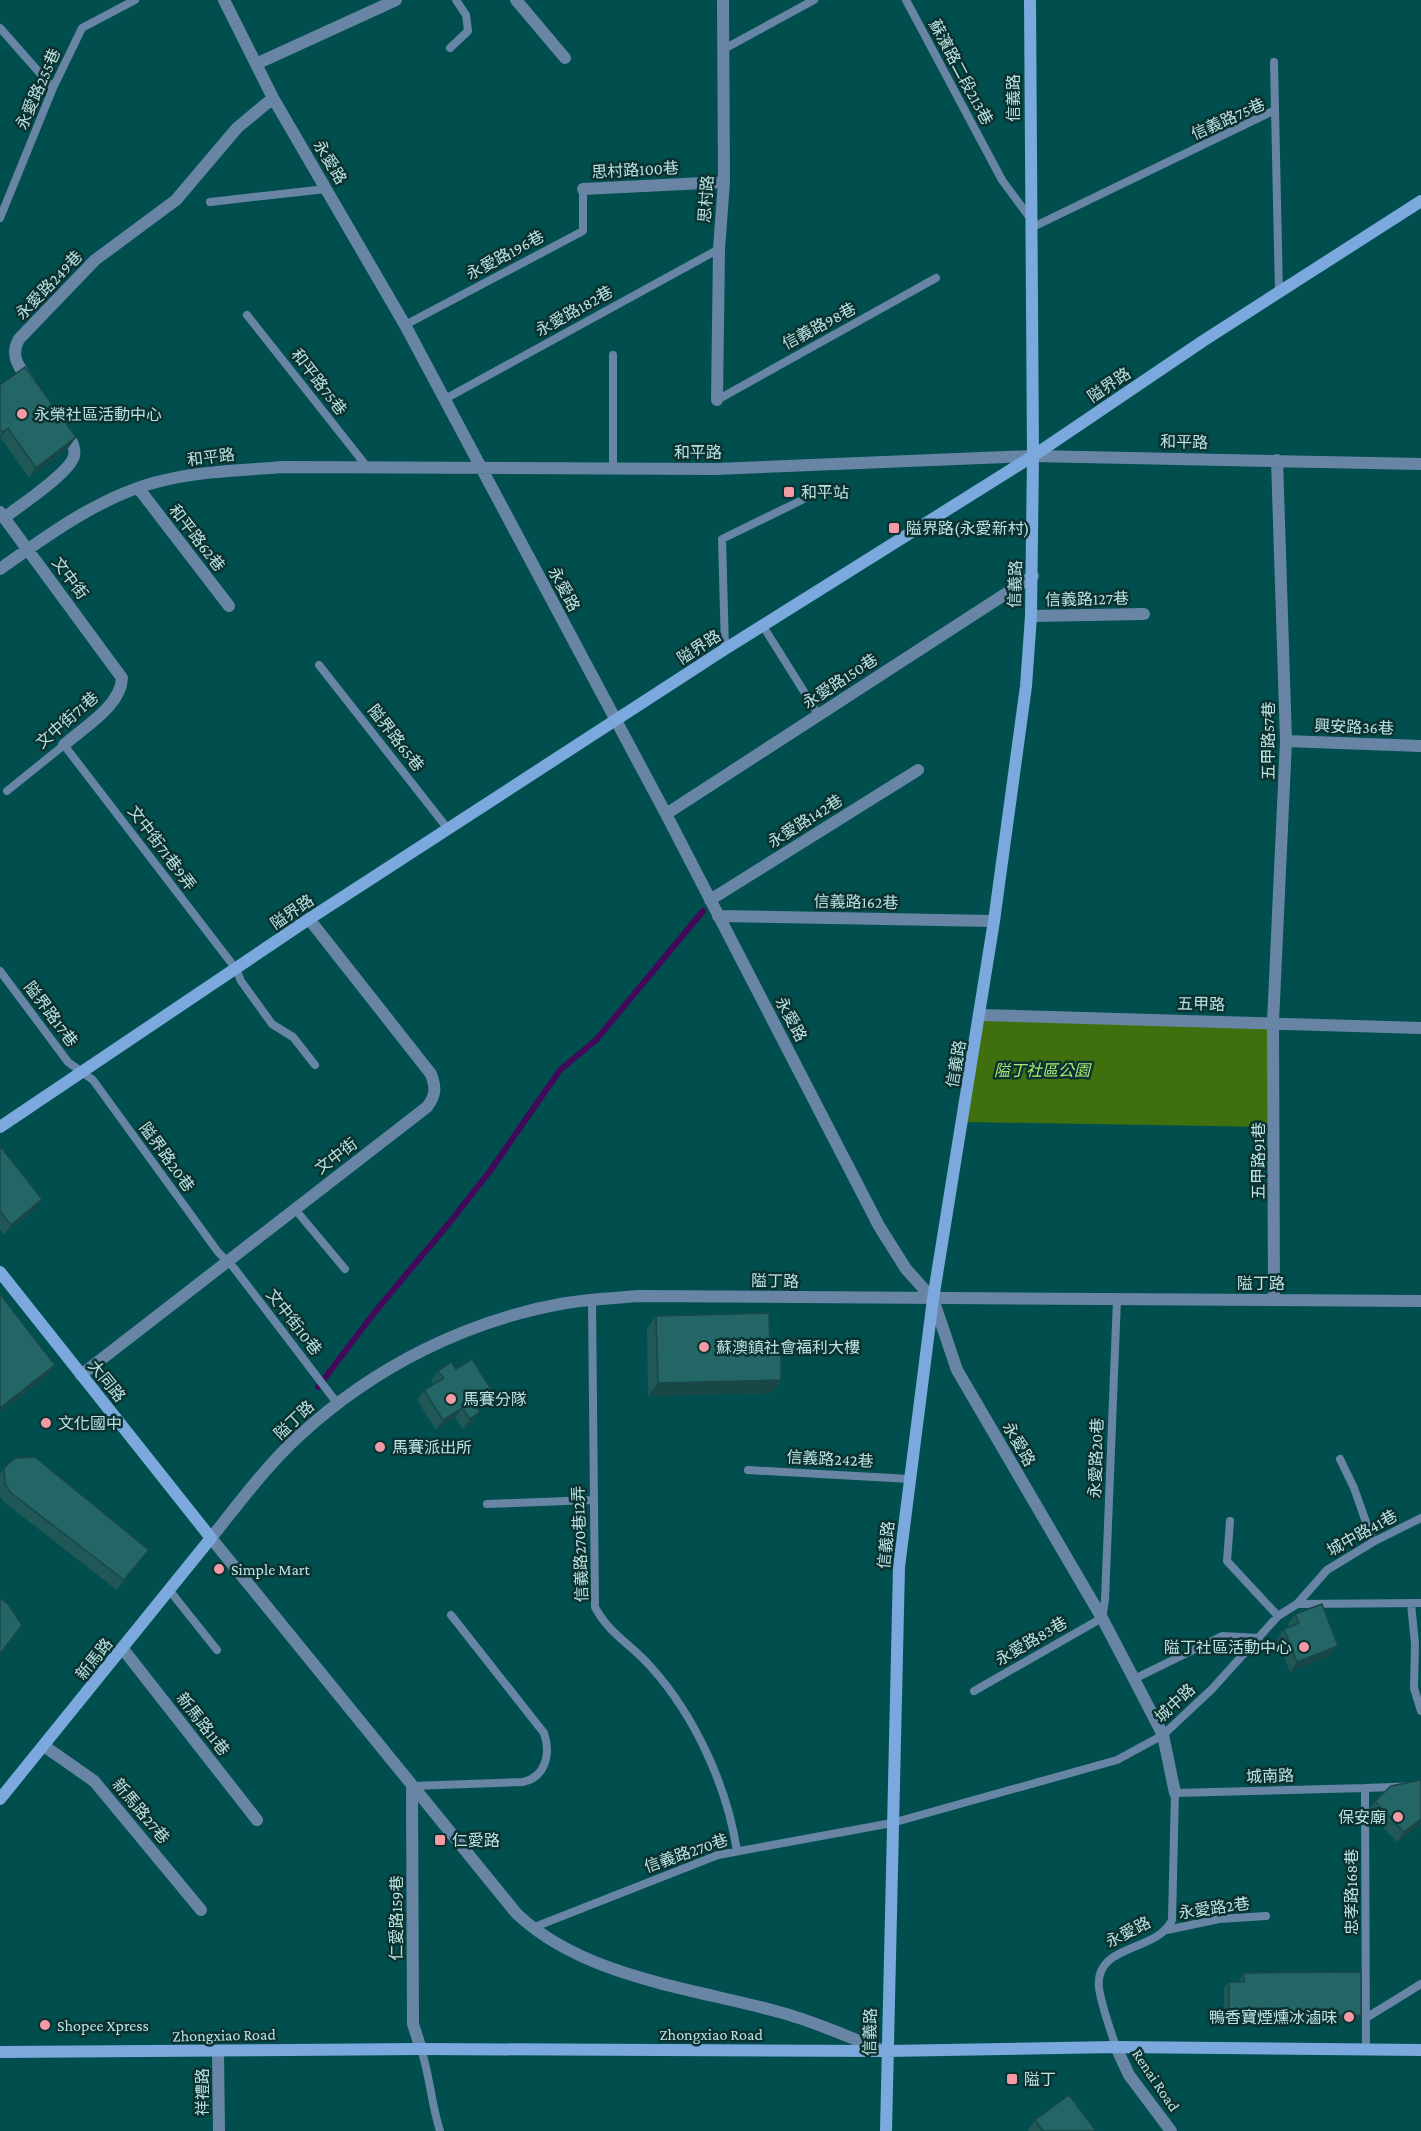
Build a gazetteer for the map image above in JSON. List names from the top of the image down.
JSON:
{
  "streets": {
    "street": [
      "信義路",
      "永愛路",
      "思村路100巷",
      "思村路",
      "永愛路249巷",
      "隘界路",
      "和平路",
      "和平路62巷",
      "文中街",
      "信義路127巷",
      "永愛路150巷",
      "文中街71巷",
      "興安路36巷",
      "五甲路57巷",
      "永愛路142巷",
      "信義路162巷",
      "五甲路",
      "五甲路91巷",
      "隘丁路",
      "大同路",
      "新馬路",
      "新馬路11巷",
      "新馬路27巷",
      "仁愛路159巷",
      "Zhongxiao Road",
      "Renai Road",
      "祥禮路"
    ],
    "lane": [
      "蘇濱路二段213巷",
      "永愛路255巷",
      "信義路75巷",
      "永愛路196巷",
      "永愛路182巷",
      "信義路98巷",
      "和平路75巷",
      "隘界路65巷",
      "文中街71巷9弄",
      "隘界路17巷",
      "隘界路20巷",
      "文中街10巷",
      "永愛路20巷",
      "信義路242巷",
      "城中路41巷",
      "信義路270巷12弄",
      "永愛路83巷",
      "城中路",
      "城南路",
      "信義路270巷",
      "忠孝路168巷",
      "永愛路2巷"
    ]
  },
  "crossings": [
    ["蘇濱路二段213巷", "信義路"],
    ["蘇濱路二段213巷", "信義路75巷"],
    ["信義路", "信義路75巷"],
    ["信義路", "永愛路"],
    ["信義路", "隘界路"],
    ["信義路", "和平路"],
    ["信義路", "信義路127巷"],
    ["信義路", "永愛路150巷"],
    ["信義路", "信義路162巷"],
    ["信義路", "五甲路"],
    ["信義路", "隘丁路"],
    ["信義路", "信義路242巷"],
    ["信義路", "城中路"],
    ["信義路", "信義路270巷"],
    ["信義路", "Zhongxiao Road"],
    ["信義路75巷", "隘界路"],
    ["永愛路", "永愛路196巷"],
    ["永愛路", "永愛路249巷"],
    ["永愛路", "永愛路182巷"],
    ["永愛路", "隘界路"],
    ["永愛路", "和平路"],
    ["永愛路", "永愛路150巷"],
    ["永愛路", "永愛路142巷"],
    ["永愛路", "信義路162巷"],
    ["永愛路", "隘丁路"],
    ["永愛路", "永愛路20巷"],
    ["永愛路", "永愛路83巷"],
    ["永愛路", "城中路"],
    ["永愛路", "城南路"],
    ["永愛路", "永愛路2巷"],
    ["永愛路", "Zhongxiao Road"],
    ["永愛路", "Renai Road"],
    ["思村路100巷", "思村路"],
    ["思村路100巷", "永愛路196巷"],
    ["思村路", "永愛路182巷"],
    ["思村路", "信義路98巷"],
    ["和平路75巷", "和平路"],
    ["隘界路", "和平路"],
    ["隘界路", "文中街"],
    ["隘界路", "隘界路65巷"],
    ["隘界路", "文中街71巷9弄"],
    ["隘界路", "隘界路17巷"],
    ["隘界路", "隘界路20巷"],
    ["和平路", "和平路62巷"],
    ["和平路", "文中街"],
    ["和平路", "五甲路57巷"],
    ["文中街", "文中街71巷"],
    ["文中街", "隘界路20巷"],
    ["文中街", "文中街10巷"],
    ["文中街", "大同路"],
    ["文中街71巷", "文中街71巷9弄"],
    ["興安路36巷", "五甲路57巷"],
    ["五甲路57巷", "五甲路"],
    ["五甲路57巷", "五甲路91巷"],
    ["五甲路", "五甲路91巷"],
    ["隘界路17巷", "隘界路20巷"],
    ["隘界路20巷", "文中街10巷"],
    ["五甲路91巷", "隘丁路"],
    ["隘丁路", "文中街10巷"],
    ["隘丁路", "大同路"],
    ["隘丁路", "永愛路20巷"],
    ["隘丁路", "信義路270巷12弄"],
    ["隘丁路", "新馬路"],
    ["大同路", "新馬路"],
    ["永愛路20巷", "永愛路83巷"],
    ["城中路41巷", "城中路"],
    ["信義路270巷12弄", "信義路270巷"],
    ["新馬路", "新馬路11巷"],
    ["新馬路", "新馬路27巷"],
    ["城中路", "信義路270巷"],
    ["城南路", "忠孝路168巷"],
    ["忠孝路168巷", "Zhongxiao Road"],
    ["仁愛路159巷", "Zhongxiao Road"],
    ["Zhongxiao Road", "Renai Road"],
    ["Zhongxiao Road", "祥禮路"]
  ],
  "parks": ["隘丁社區公園"],
  "places": {
    "other": [
      "永榮社區活動中心",
      "蘇澳鎮社會福利大樓",
      "馬賽分隊",
      "文化國中",
      "馬賽派出所",
      "Simple Mart",
      "隘丁社區活動中心",
      "保安廟",
      "鴨香寶煙燻冰滷味",
      "Shopee Xpress"
    ],
    "transit": [
      "和平站",
      "隘界路(永愛新村)",
      "仁愛路",
      "隘丁"
    ]
  }
}
